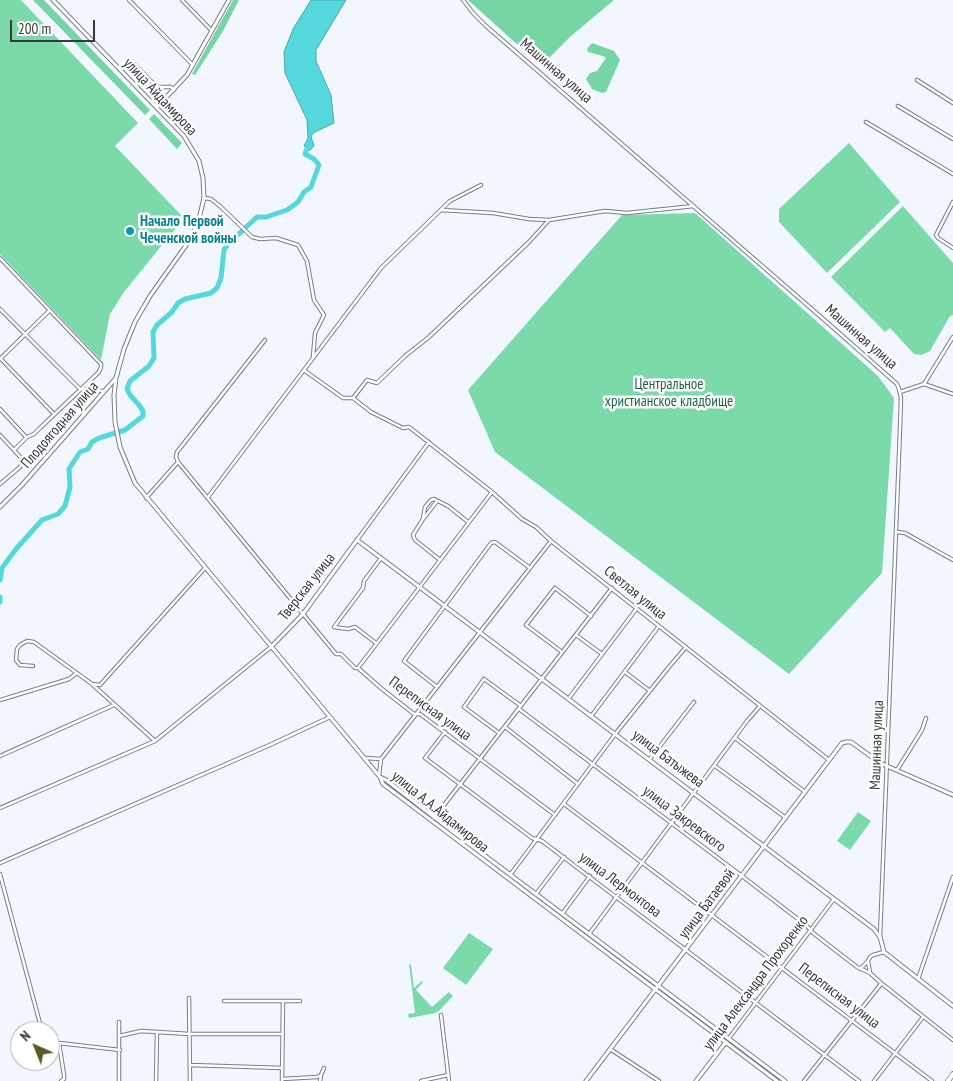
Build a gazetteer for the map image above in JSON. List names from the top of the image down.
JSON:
{
  "streets": {
    "main road": [
      "улица Айдамирова",
      "Плодоягодная улица",
      "Тверская улица",
      "улица Батыжева",
      "улица А.А.Айдамирова",
      "улица Батаевой",
      "улица Александра Прохоренко"
    ],
    "street": [
      "Машинная улица",
      "Светлая улица",
      "Переписная улица",
      "улица Закревского",
      "улица Лермонтова"
    ]
  },
  "crossings": [
    ["Машинная улица", "улица Батыжева"],
    ["Машинная улица", "улица Батаевой"],
    ["улица Айдамирова", "Плодоягодная улица"],
    ["улица Айдамирова", "улица А.А.Айдамирова"],
    ["Тверская улица", "Светлая улица"],
    ["Тверская улица", "Переписная улица"],
    ["Тверская улица", "улица Батыжева"],
    ["Тверская улица", "улица А.А.Айдамирова"],
    ["Светлая улица", "улица Батаевой"],
    ["Переписная улица", "улица Лермонтова"],
    ["Переписная улица", "улица Батаевой"],
    ["Переписная улица", "улица Александра Прохоренко"],
    ["улица Батыжева", "улица Батаевой"],
    ["улица Батыжева", "улица Александра Прохоренко"],
    ["улица А.А.Айдамирова", "улица Батаевой"],
    ["улица А.А.Айдамирова", "улица Александра Прохоренко"],
    ["улица Закревского", "улица Батаевой"],
    ["улица Закревского", "улица Александра Прохоренко"],
    ["улица Лермонтова", "улица Батаевой"],
    ["улица Лермонтова", "улица Александра Прохоренко"]
  ],
  "parks": ["Центральное христианское кладбище"],
  "places": ["Начало Первой Чеченской войны"],
  "scale_bar": "200 m",
  "north": "top left"
}
